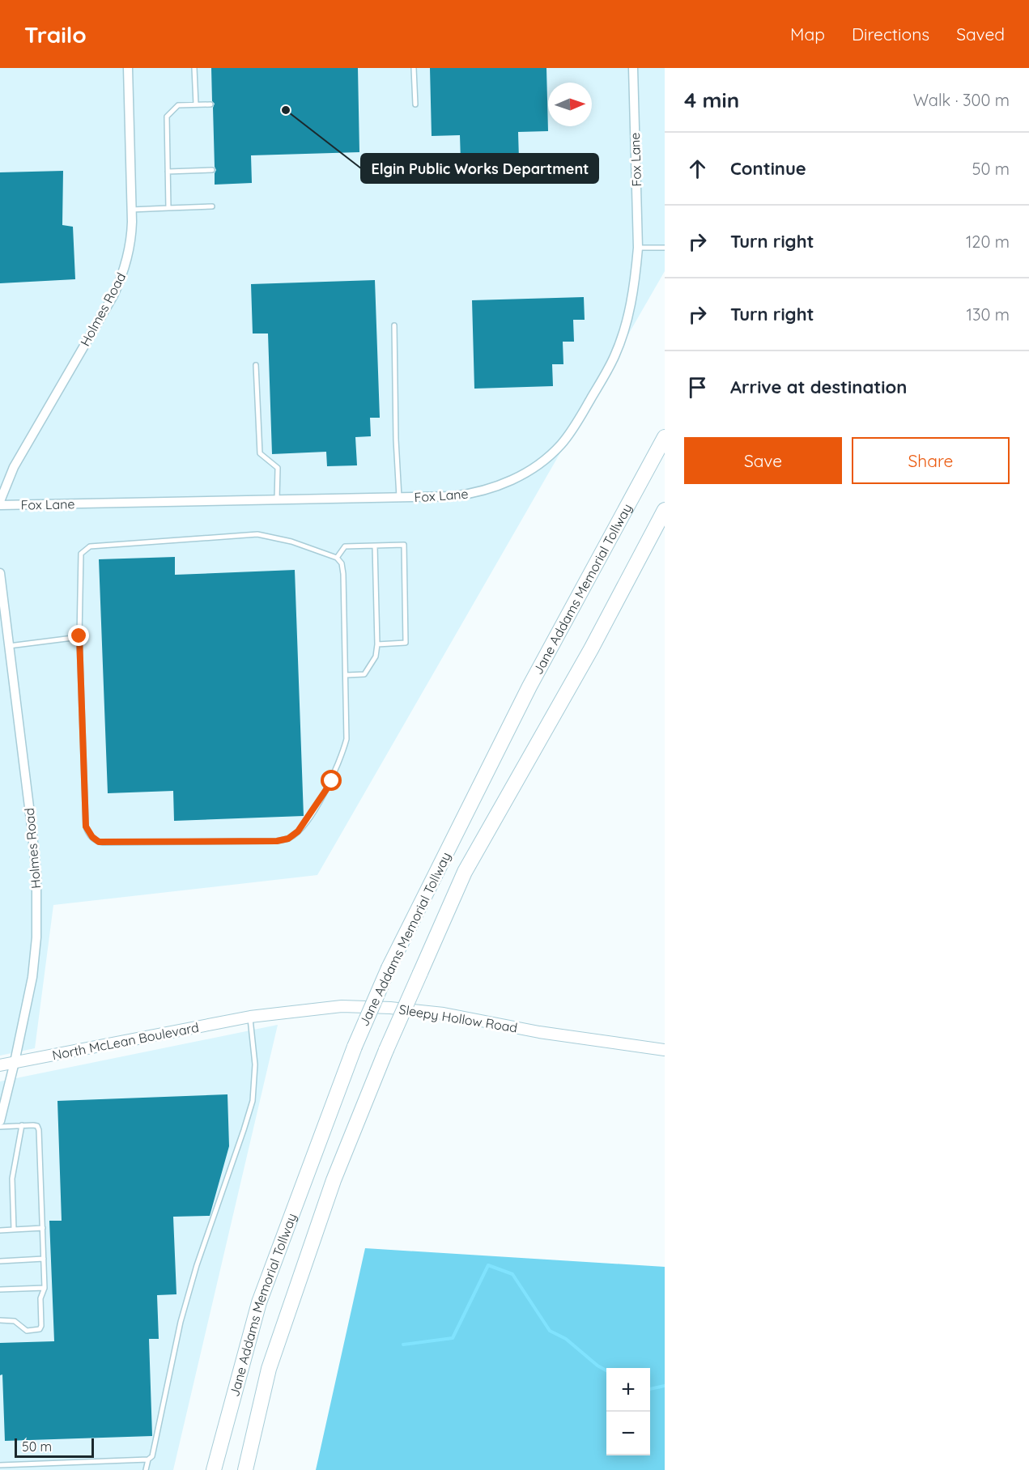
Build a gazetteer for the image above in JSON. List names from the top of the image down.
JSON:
{
  "streets": {
    "highway": ["Jane Addams Memorial Tollway"],
    "street": [
      "Fox Lane",
      "Holmes Road",
      "Sleepy Hollow Road",
      "North McLean Boulevard"
    ]
  },
  "crossings": [
    ["Holmes Road", "North McLean Boulevard"],
    ["Sleepy Hollow Road", "North McLean Boulevard"]
  ],
  "places": ["Elgin Public Works Department"],
  "scale_bar": "50 m",
  "north": "right",
  "page": {
    "header": "Trailo",
    "nav": ["Map", "Directions", "Saved"],
    "heading": ["4 min", "Walk · 300 m"],
    "list": [
      ["Continue", "50 m"],
      ["Turn right", "120 m"],
      ["Turn right", "130 m"],
      "Arrive at destination"
    ],
    "buttons": ["Save", "Share"],
    "map_buttons": ["+", "−"],
    "scale": "50 m"
  }
}
